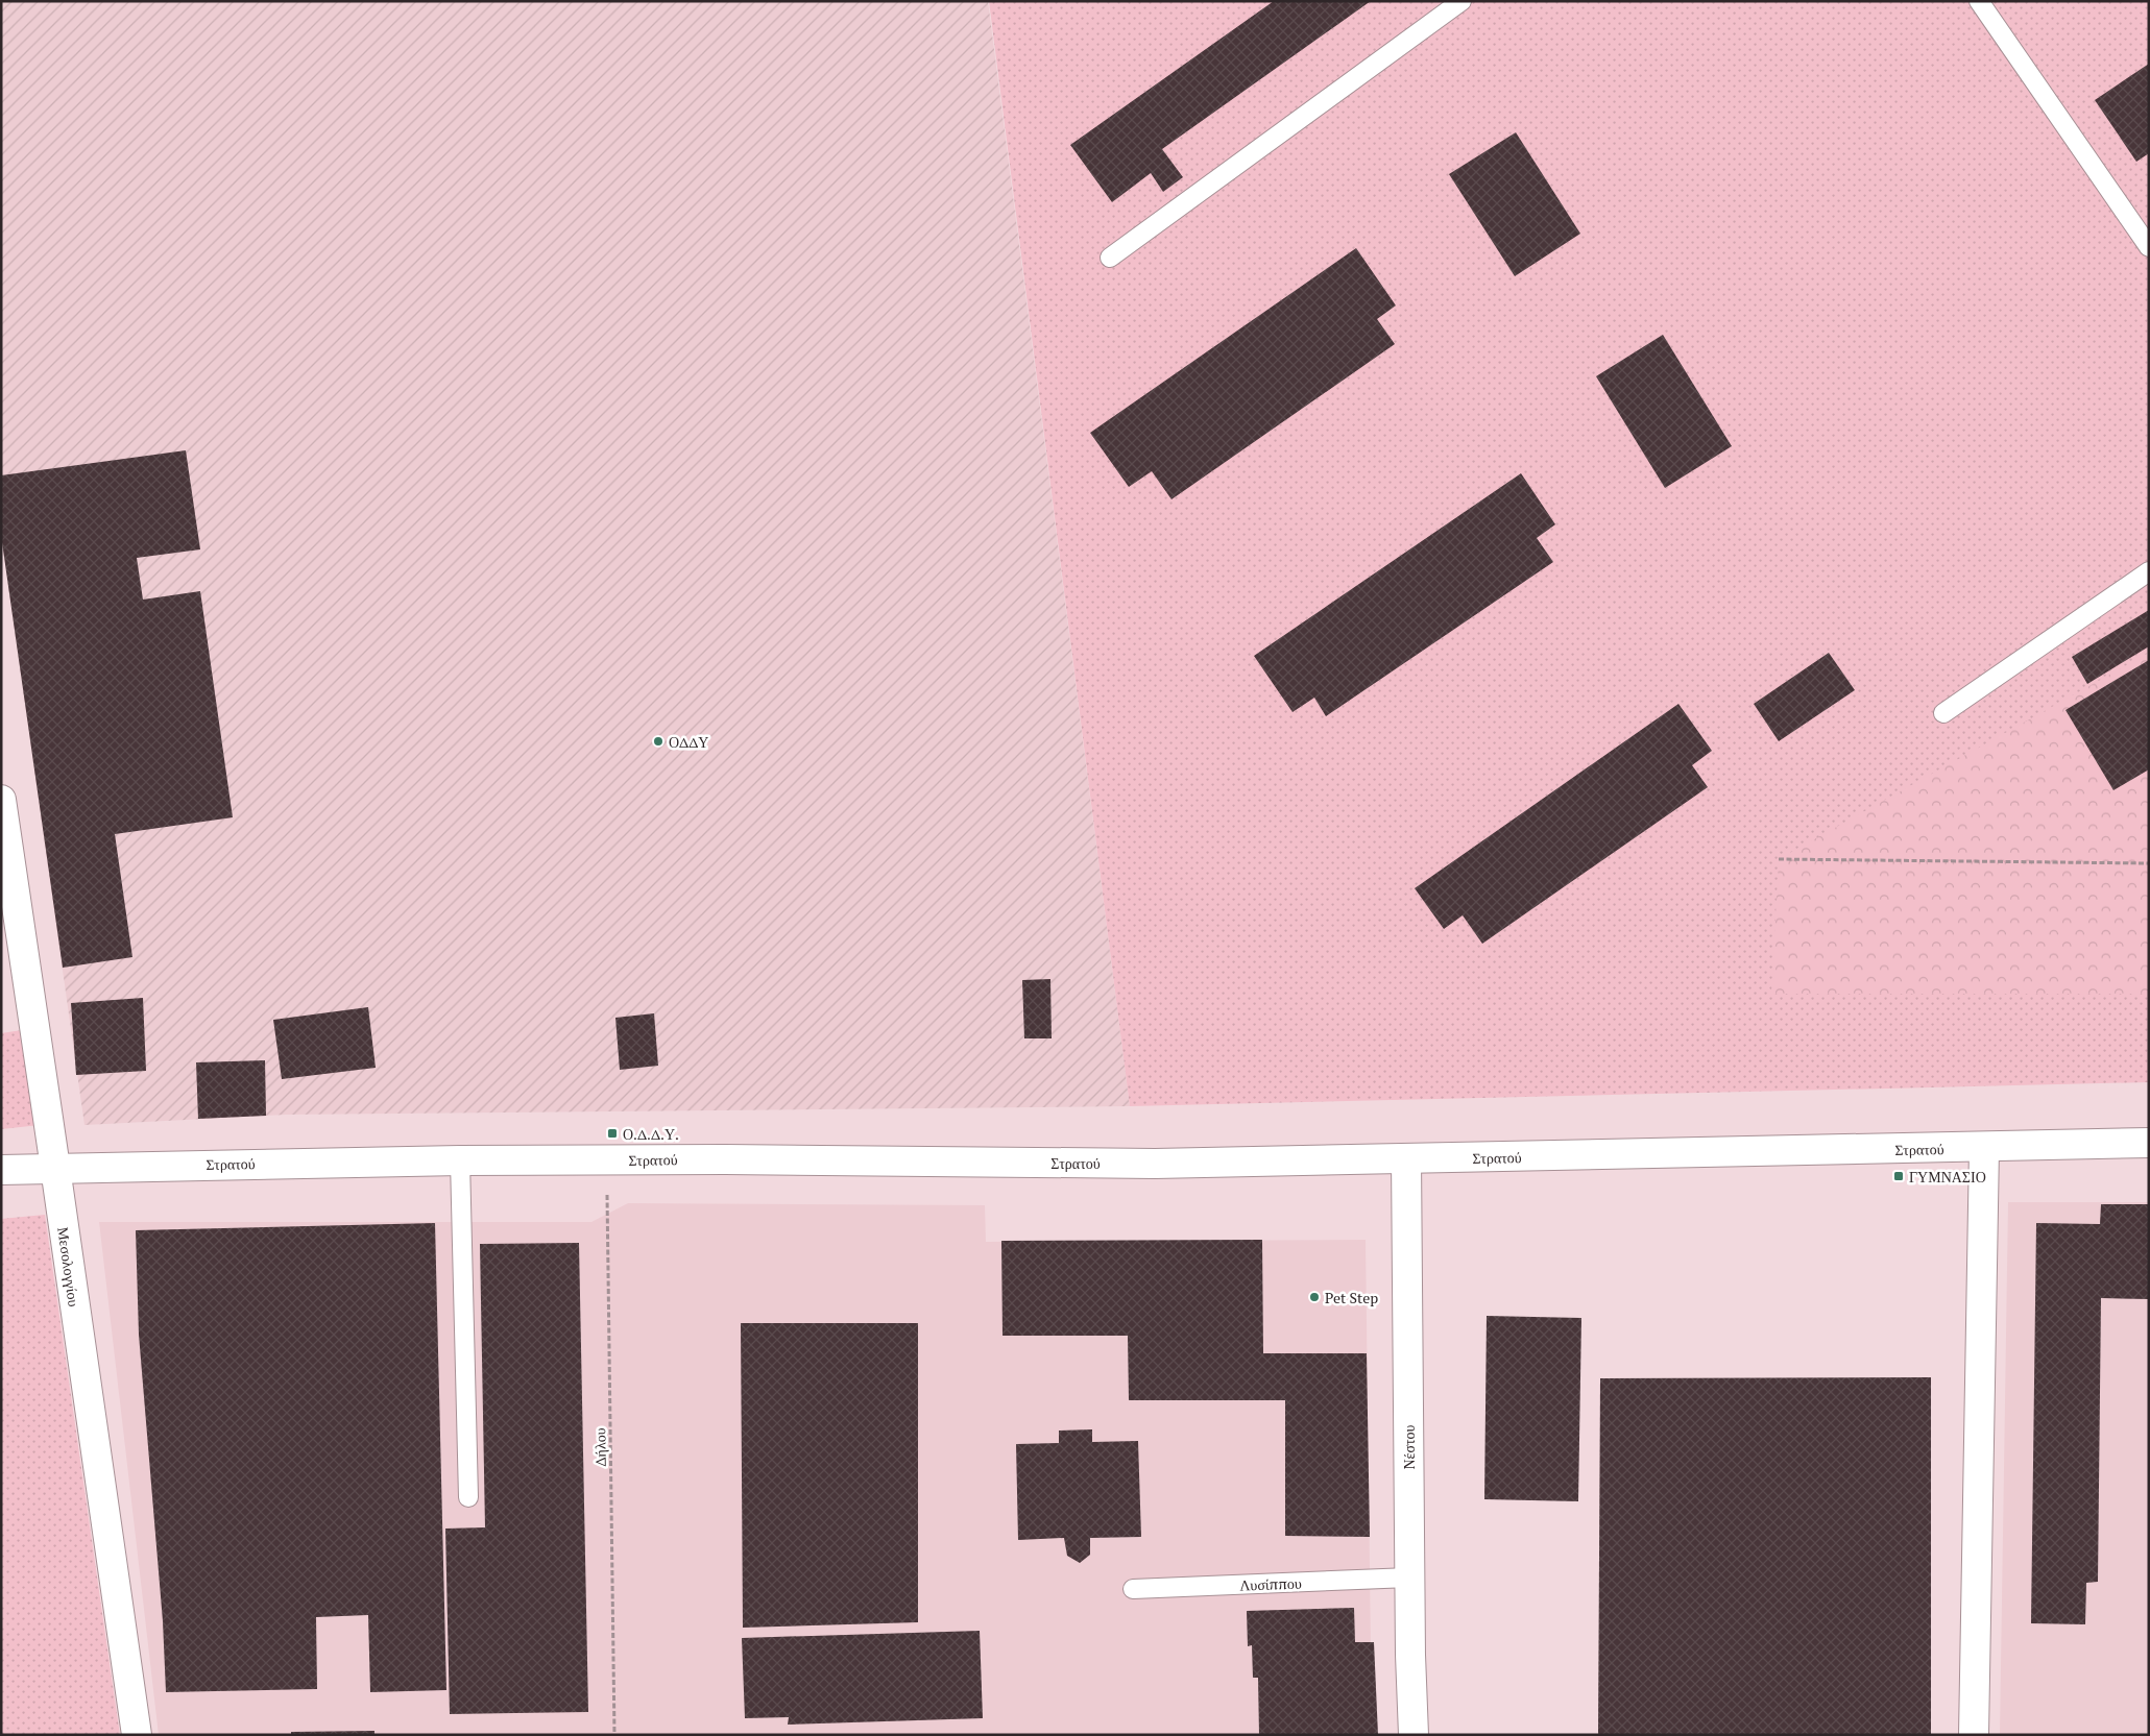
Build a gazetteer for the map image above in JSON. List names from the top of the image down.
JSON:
{
  "streets": {
    "main road": ["Στρατού", "Μεσολογγίου", "Νέστου"],
    "lane": ["Λυσίππου"],
    "path": ["Δήλου"]
  },
  "crossings": [
    ["Στρατού", "Μεσολογγίου"],
    ["Στρατού", "Δήλου"],
    ["Στρατού", "Νέστου"],
    ["Νέστου", "Λυσίππου"]
  ],
  "places": {
    "other": ["ΟΔΔΥ", "Pet Step"],
    "transit": ["Ο.Δ.Δ.Υ.", "ΓΥΜΝΑΣΙΟ"]
  }
}
